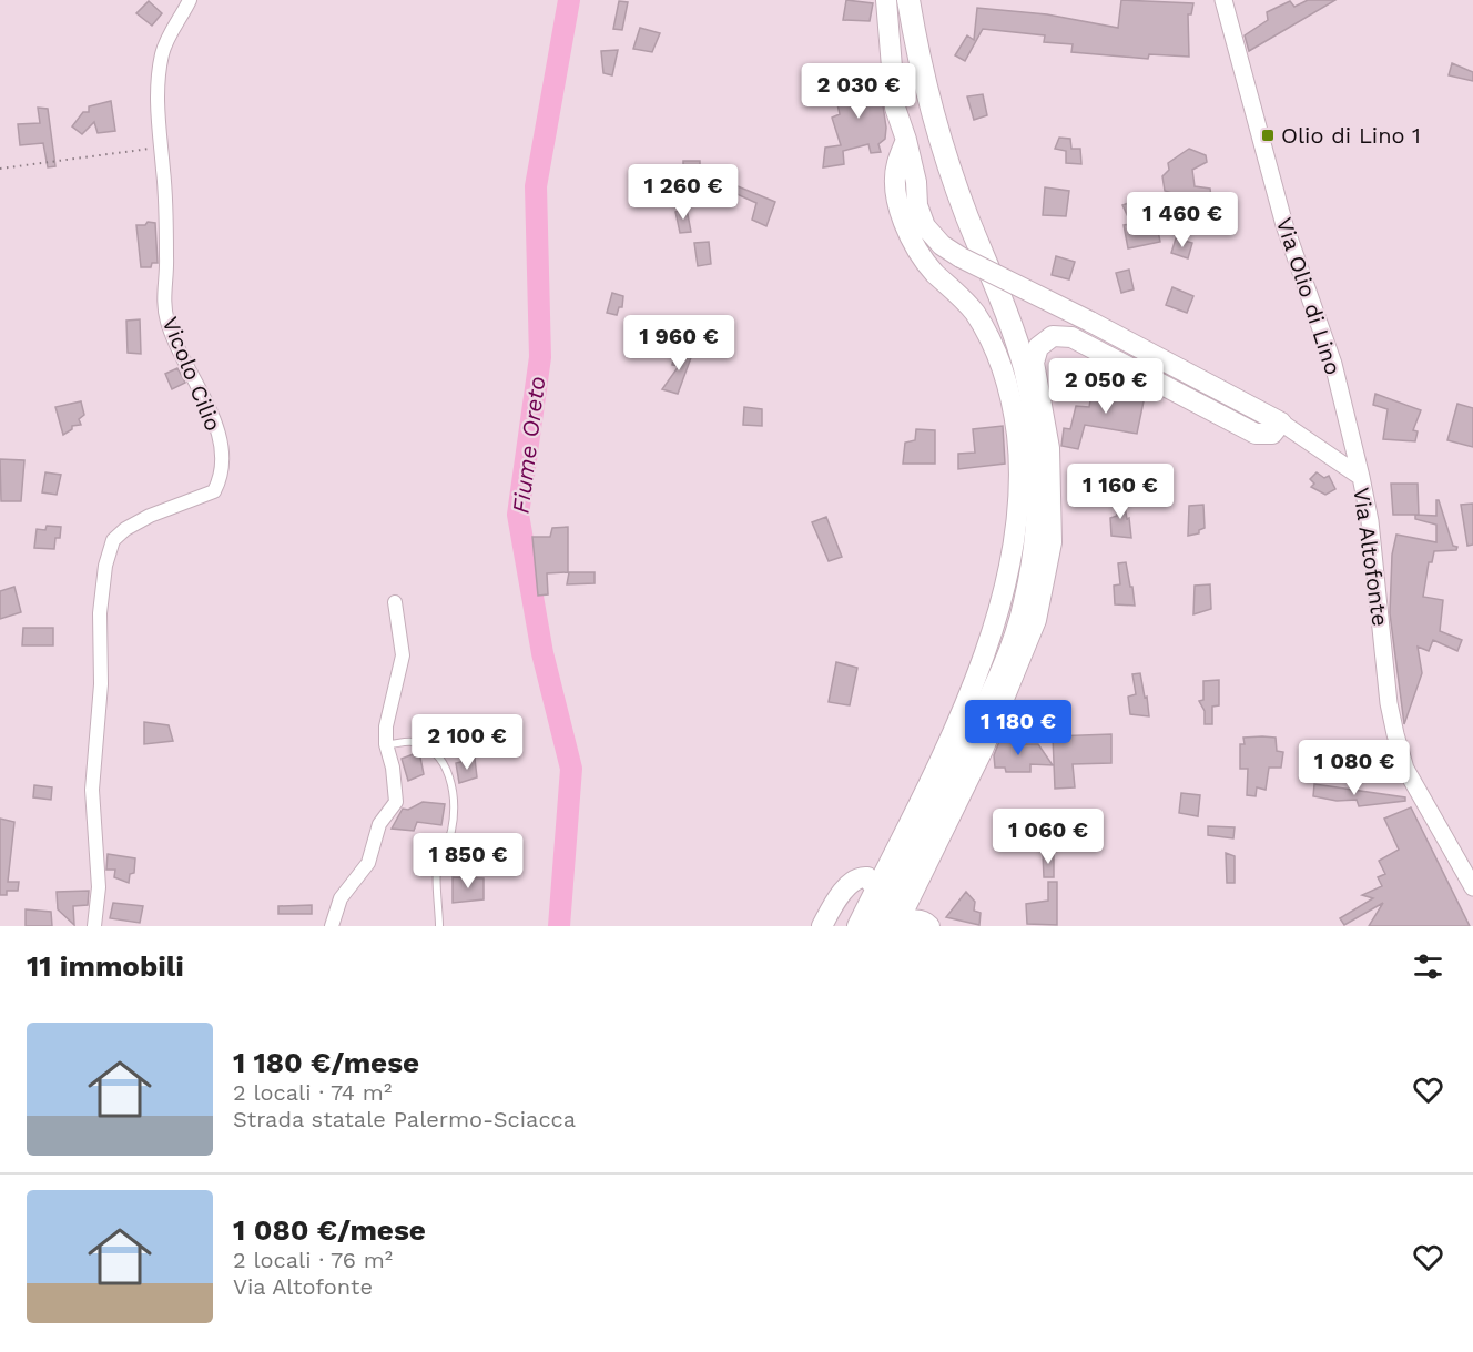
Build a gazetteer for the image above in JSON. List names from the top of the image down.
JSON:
{
  "streets": {
    "main road": ["Via Altofonte"],
    "street": ["Via Olio di Lino", "Vicolo Cilio"]
  },
  "crossings": [
    ["Via Olio di Lino", "Via Altofonte"]
  ],
  "water": ["Fiume Oreto"],
  "places": {
    "transit": ["Olio di Lino 1"]
  },
  "page": {
    "price": [
      "2 030 €",
      "1 260 €",
      "1 460 €",
      "1 960 €",
      "2 050 €",
      "1 160 €",
      "1 180 €",
      "2 100 €",
      "1 080 €",
      "1 060 €",
      "1 850 €"
    ],
    "heading": "11 immobili",
    "list": [
      {
        "name": "1 180 €/mese",
        "note": "2 locali · 74 m² · Strada statale Palermo-Sciacca"
      },
      {
        "name": "1 080 €/mese",
        "note": "2 locali · 76 m² · Via Altofonte"
      }
    ]
  }
}
